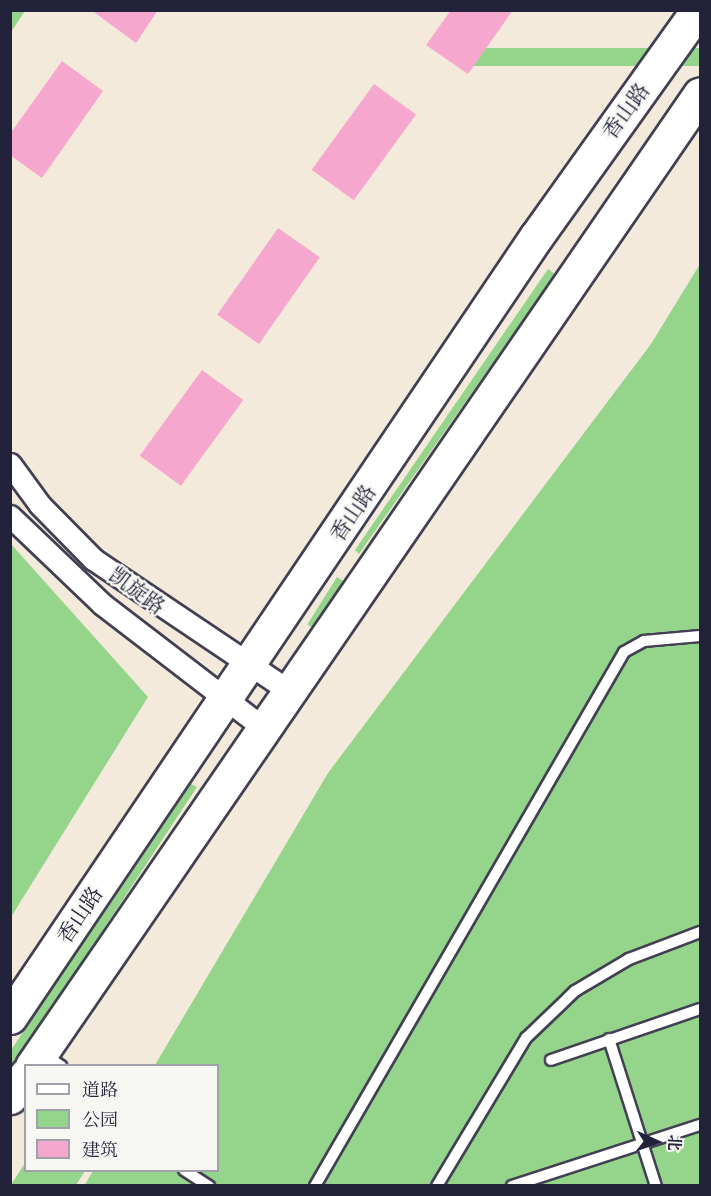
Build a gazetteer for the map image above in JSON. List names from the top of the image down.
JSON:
{
  "streets": {
    "main road": ["香山路"],
    "street": ["凯旋路"]
  },
  "crossings": [
    ["香山路", "凯旋路"]
  ],
  "legend": ["道路", "公园", "建筑"],
  "north": "right"
}
